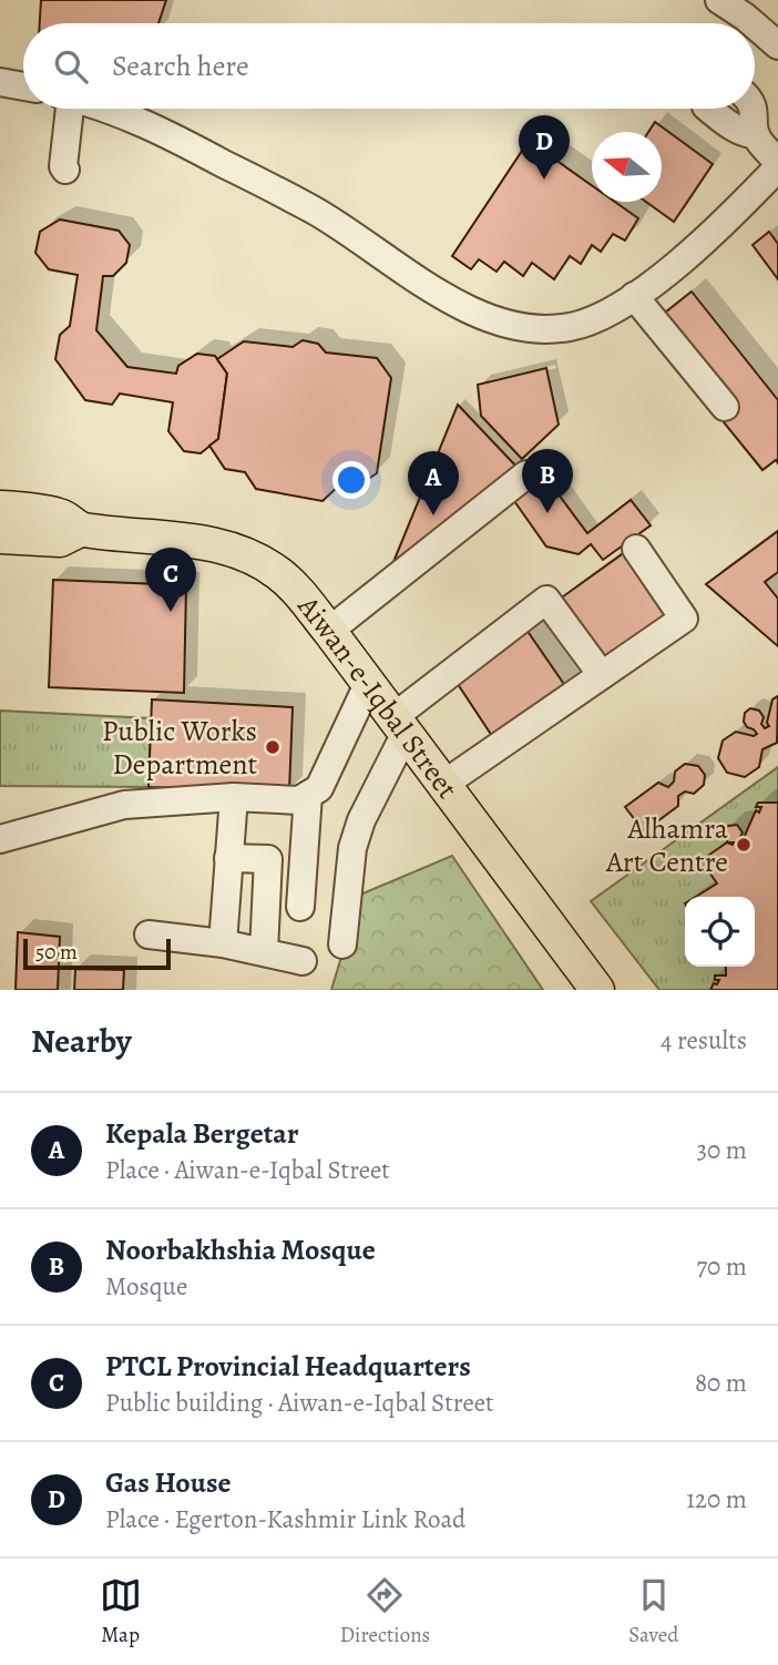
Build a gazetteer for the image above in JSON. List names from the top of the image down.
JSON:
{
  "streets": {
    "main road": ["Aiwan-e-Iqbal Street"]
  },
  "places": ["Public Works Department", "Alhamra Art Centre"],
  "scale_bar": "50 m",
  "north": "left",
  "page": {
    "search": "Search here",
    "pins": [
      "D",
      "B",
      "A",
      "C"
    ],
    "scale": "50 m",
    "heading": ["Nearby", "4 results"],
    "list": [
      {
        "mark": "A",
        "name": "Kepala Bergetar",
        "note": "Place · Aiwan-e-Iqbal Street",
        "value": "30 m"
      },
      {
        "mark": "B",
        "name": "Noorbakhshia Mosque",
        "note": "Mosque",
        "value": "70 m"
      },
      {
        "mark": "C",
        "name": "PTCL Provincial Headquarters",
        "note": "Public building · Aiwan-e-Iqbal Street",
        "value": "80 m"
      },
      {
        "mark": "D",
        "name": "Gas House",
        "note": "Place · Egerton-Kashmir Link Road",
        "value": "120 m"
      }
    ],
    "nav": ["Map", "Directions", "Saved"]
  }
}
